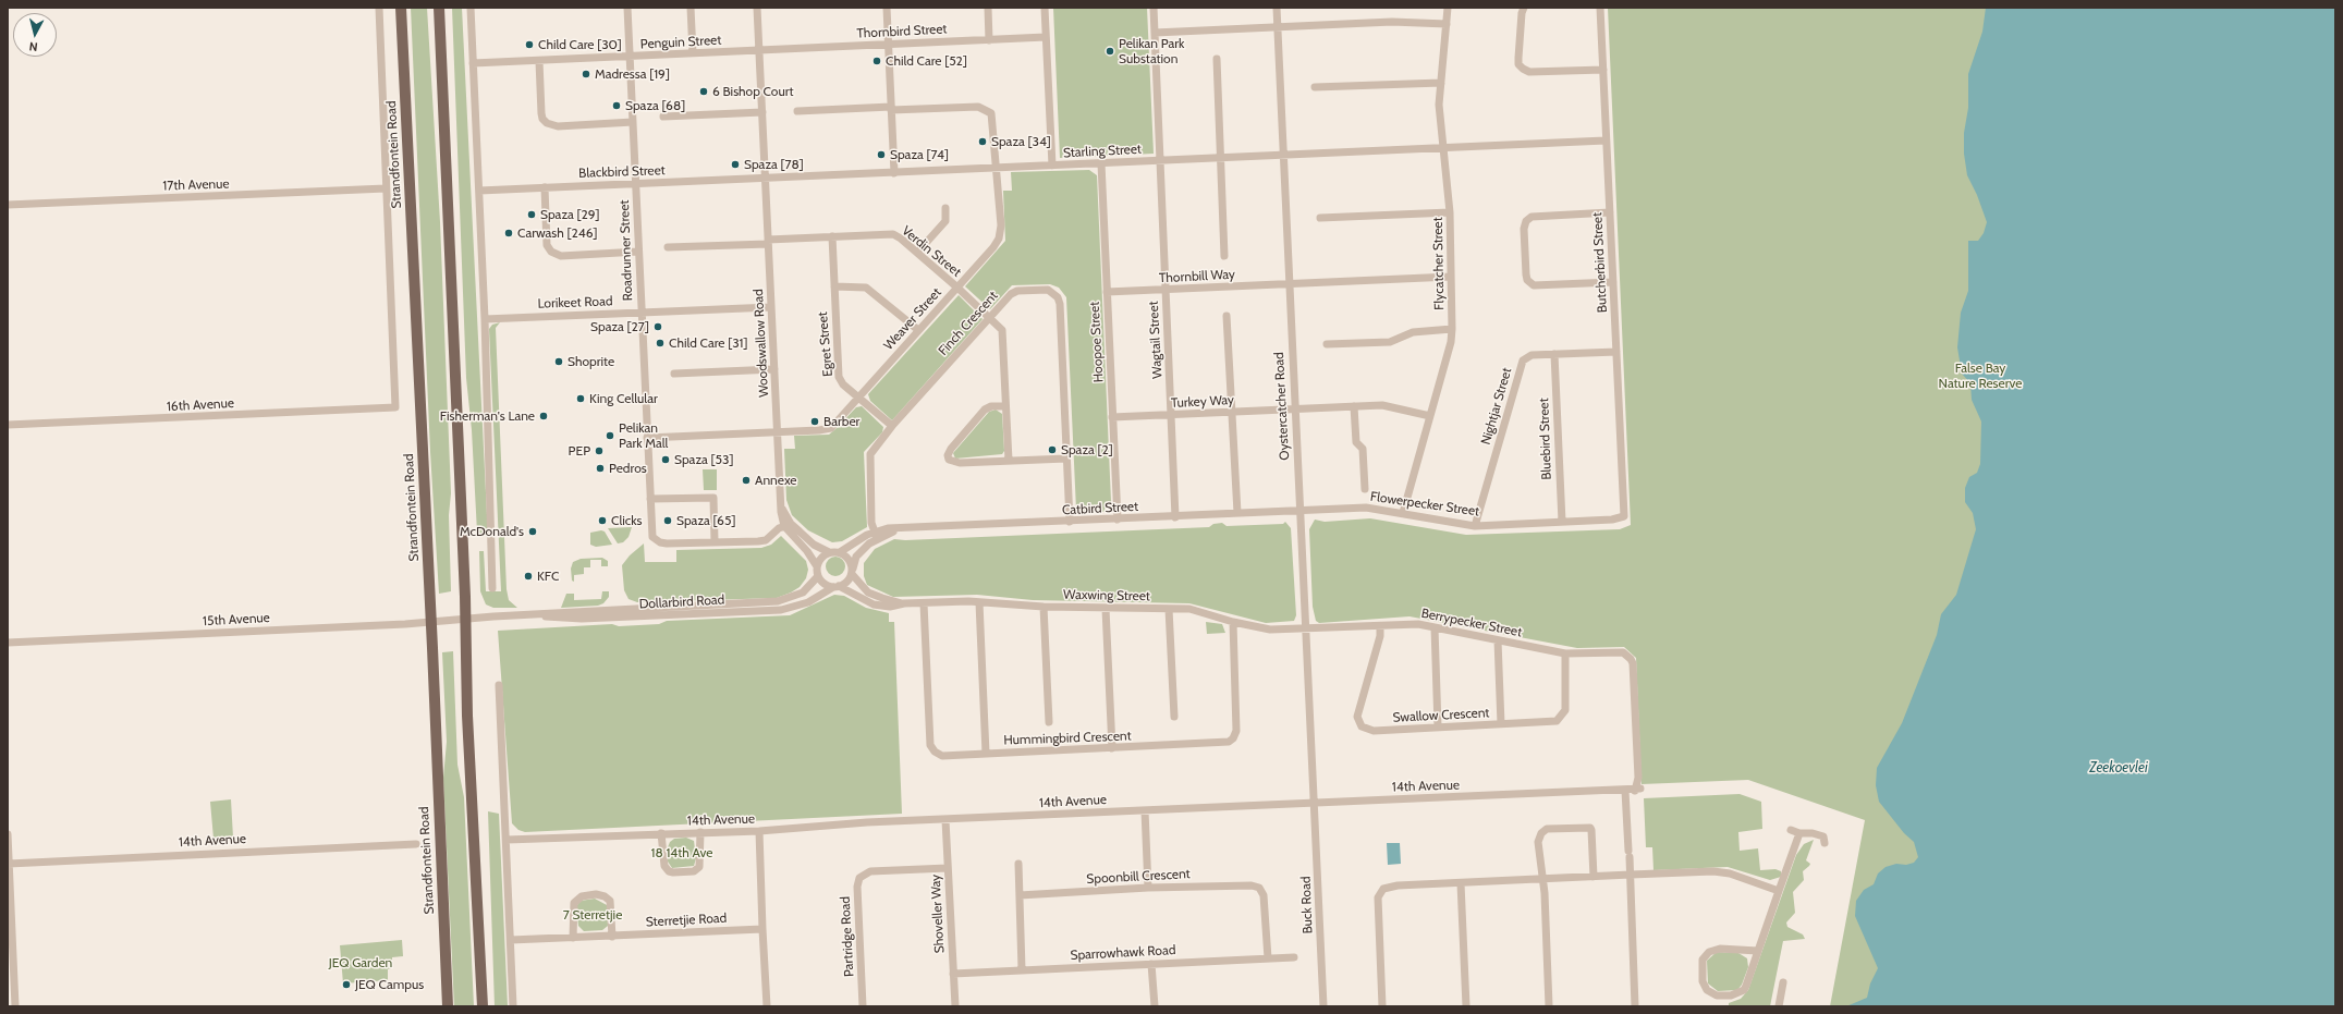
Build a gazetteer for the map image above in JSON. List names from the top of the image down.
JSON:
{
  "streets": {
    "main road": ["Strandfontein Road"],
    "street": [
      "Thornbird Street",
      "Penguin Street",
      "Starling Street",
      "Blackbird Street",
      "17th Avenue",
      "Roadrunner Street",
      "Verdin Street",
      "Butcherbird Street",
      "Flycatcher Street",
      "Thornbill Way",
      "Lorikeet Road",
      "Weaver Street",
      "Finch Crescent",
      "Wagtail Street",
      "Hoopoe Street",
      "Woodswallow Road",
      "Egret Street",
      "Turkey Way",
      "16th Avenue",
      "Oystercatcher Road",
      "Nightjar Street",
      "Bluebird Street",
      "Flowerpecker Street",
      "Catbird Street",
      "Waxwing Street",
      "Dollarbird Road",
      "15th Avenue",
      "Berrypecker Street",
      "Swallow Crescent",
      "Hummingbird Crescent",
      "14th Avenue",
      "Spoonbill Crescent",
      "Buck Road",
      "Shoveller Way",
      "Sterretjie Road",
      "Partridge Road",
      "Sparrowhawk Road"
    ]
  },
  "crossings": [
    ["Thornbird Street", "Penguin Street"],
    ["Thornbird Street", "Woodswallow Road"],
    ["Penguin Street", "Roadrunner Street"],
    ["Penguin Street", "Woodswallow Road"],
    ["Starling Street", "Blackbird Street"],
    ["Starling Street", "Butcherbird Street"],
    ["Starling Street", "Flycatcher Street"],
    ["Starling Street", "Weaver Street"],
    ["Starling Street", "Wagtail Street"],
    ["Starling Street", "Hoopoe Street"],
    ["Starling Street", "Woodswallow Road"],
    ["Starling Street", "Oystercatcher Road"],
    ["Strandfontein Road", "15th Avenue"],
    ["Blackbird Street", "Roadrunner Street"],
    ["Blackbird Street", "Woodswallow Road"],
    ["17th Avenue", "16th Avenue"],
    ["Roadrunner Street", "Lorikeet Road"],
    ["Roadrunner Street", "Weaver Street"],
    ["Roadrunner Street", "Woodswallow Road"],
    ["Verdin Street", "Weaver Street"],
    ["Verdin Street", "Finch Crescent"],
    ["Verdin Street", "Woodswallow Road"],
    ["Verdin Street", "Egret Street"],
    ["Butcherbird Street", "Nightjar Street"],
    ["Butcherbird Street", "Flowerpecker Street"],
    ["Flycatcher Street", "Thornbill Way"],
    ["Flycatcher Street", "Turkey Way"],
    ["Flycatcher Street", "Flowerpecker Street"],
    ["Thornbill Way", "Wagtail Street"],
    ["Thornbill Way", "Hoopoe Street"],
    ["Thornbill Way", "Oystercatcher Road"],
    ["Lorikeet Road", "Woodswallow Road"],
    ["Weaver Street", "Woodswallow Road"],
    ["Weaver Street", "Egret Street"],
    ["Finch Crescent", "Egret Street"],
    ["Finch Crescent", "Catbird Street"],
    ["Wagtail Street", "Turkey Way"],
    ["Wagtail Street", "Catbird Street"],
    ["Hoopoe Street", "Turkey Way"],
    ["Hoopoe Street", "Catbird Street"],
    ["Woodswallow Road", "Catbird Street"],
    ["Woodswallow Road", "Waxwing Street"],
    ["Woodswallow Road", "Dollarbird Road"],
    ["Turkey Way", "Oystercatcher Road"],
    ["Oystercatcher Road", "Flowerpecker Street"],
    ["Oystercatcher Road", "Catbird Street"],
    ["Oystercatcher Road", "Waxwing Street"],
    ["Oystercatcher Road", "Berrypecker Street"],
    ["Oystercatcher Road", "14th Avenue"],
    ["Oystercatcher Road", "Buck Road"],
    ["Nightjar Street", "Bluebird Street"],
    ["Nightjar Street", "Flowerpecker Street"],
    ["Bluebird Street", "Flowerpecker Street"],
    ["Flowerpecker Street", "Catbird Street"],
    ["Catbird Street", "Waxwing Street"],
    ["Catbird Street", "Dollarbird Road"],
    ["Waxwing Street", "Dollarbird Road"],
    ["Waxwing Street", "Berrypecker Street"],
    ["Waxwing Street", "Hummingbird Crescent"],
    ["Dollarbird Road", "15th Avenue"],
    ["Berrypecker Street", "Swallow Crescent"],
    ["Berrypecker Street", "14th Avenue"],
    ["14th Avenue", "Buck Road"],
    ["14th Avenue", "Shoveller Way"],
    ["Spoonbill Crescent", "Sparrowhawk Road"],
    ["Shoveller Way", "Partridge Road"],
    ["Shoveller Way", "Sparrowhawk Road"]
  ],
  "water": ["Zeekoevlei"],
  "parks": [
    "False Bay Nature Reserve",
    "18 14th Ave",
    "7 Sterretjie",
    "JEQ Garden"
  ],
  "places": [
    "Child Care [30]",
    "Pelikan Park Substation",
    "Child Care [52]",
    "Madressa [19]",
    "6 Bishop Court",
    "Spaza [68]",
    "Spaza [34]",
    "Spaza [74]",
    "Spaza [78]",
    "Spaza [29]",
    "Carwash [246]",
    "Spaza [27]",
    "Child Care [31]",
    "Shoprite",
    "King Cellular",
    "Fisherman's Lane",
    "Barber",
    "Pelikan Park Mall",
    "Spaza [2]",
    "PEP",
    "Spaza [53]",
    "Pedros",
    "Annexe",
    "Clicks",
    "Spaza [65]",
    "McDonald's",
    "KFC",
    "JEQ Campus"
  ],
  "north": "bottom"
}
